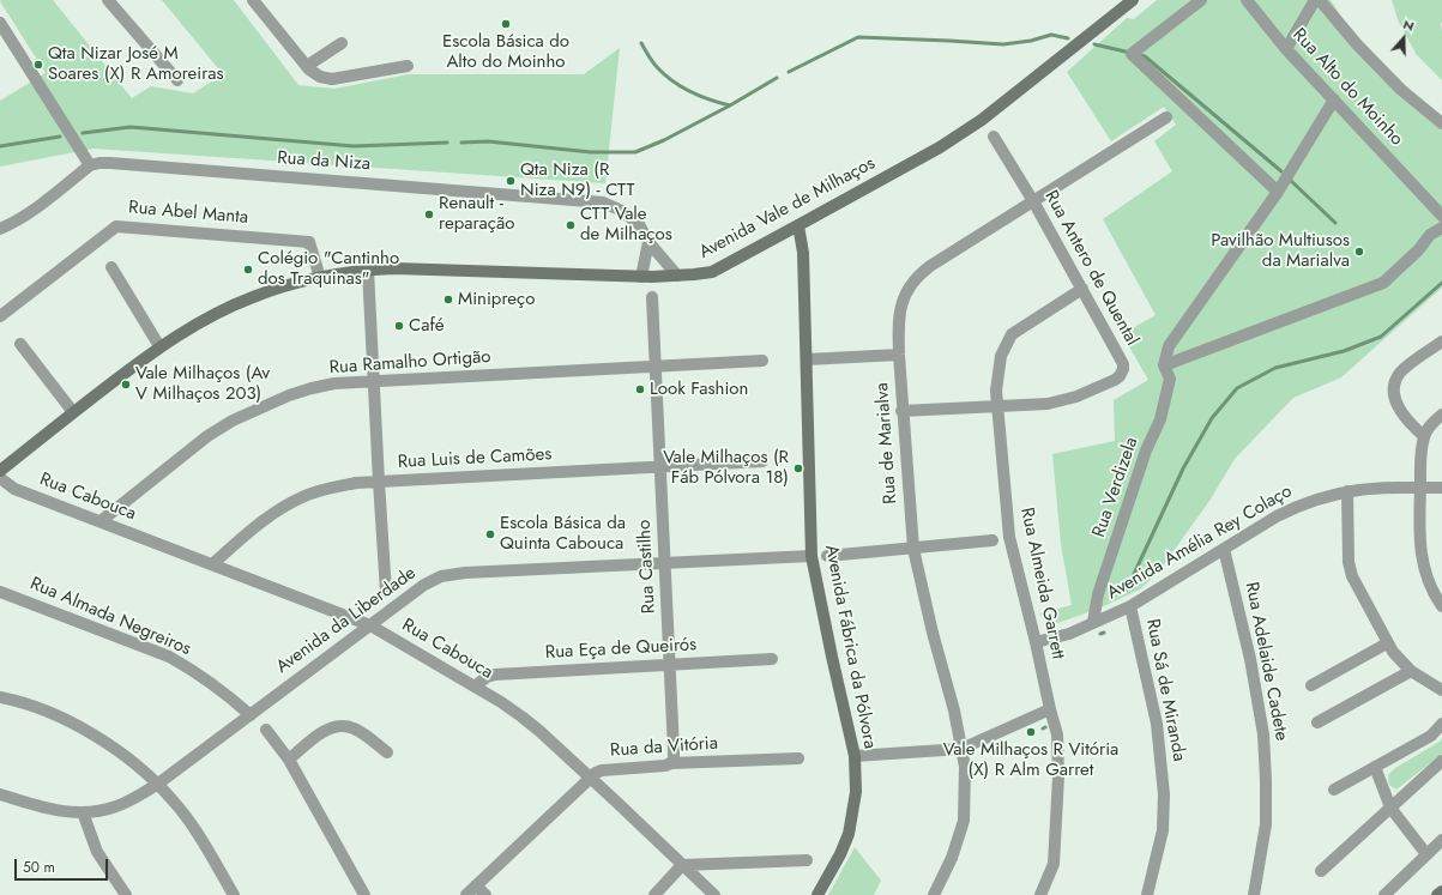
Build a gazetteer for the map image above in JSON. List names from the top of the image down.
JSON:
{
  "streets": {
    "street": [
      "Rua Alto do Moinho",
      "Rua da Niza",
      "Avenida Vale de Milhaços",
      "Rua Abel Manta",
      "Rua Antero de Quental",
      "Rua Ramalho Ortigão",
      "Rua de Marialva",
      "Rua Luis de Camões",
      "Rua Verdizela",
      "Rua Cabouca",
      "Avenida Amélia Rey Colaço",
      "Rua Castilho",
      "Rua Almeida Garrett",
      "Rua Almada Negreiros",
      "Avenida da Liberdade",
      "Avenida Fábrica da Pólvora",
      "Rua Eça de Queirós",
      "Rua Adelaide Cadete",
      "Rua Sá de Miranda",
      "Rua da Vitória"
    ]
  },
  "crossings": [
    ["Rua da Niza", "Avenida Vale de Milhaços"],
    ["Avenida Vale de Milhaços", "Rua Abel Manta"],
    ["Avenida Vale de Milhaços", "Avenida Fábrica da Pólvora"],
    ["Rua Antero de Quental", "Rua de Marialva"],
    ["Rua Antero de Quental", "Rua Almeida Garrett"],
    ["Rua Ramalho Ortigão", "Rua Cabouca"],
    ["Rua Ramalho Ortigão", "Rua Castilho"],
    ["Rua Luis de Camões", "Rua Cabouca"],
    ["Rua Luis de Camões", "Rua Castilho"],
    ["Rua Verdizela", "Avenida Amélia Rey Colaço"],
    ["Rua Cabouca", "Avenida da Liberdade"],
    ["Rua Cabouca", "Rua Eça de Queirós"],
    ["Rua Cabouca", "Rua da Vitória"],
    ["Avenida Amélia Rey Colaço", "Rua Almeida Garrett"],
    ["Avenida Amélia Rey Colaço", "Rua Adelaide Cadete"],
    ["Avenida Amélia Rey Colaço", "Rua Sá de Miranda"],
    ["Rua Castilho", "Avenida da Liberdade"],
    ["Rua Castilho", "Rua Eça de Queirós"],
    ["Rua Castilho", "Rua da Vitória"],
    ["Rua Almada Negreiros", "Avenida da Liberdade"],
    ["Avenida da Liberdade", "Avenida Fábrica da Pólvora"]
  ],
  "places": [
    "Escola Básica do Alto do Moinho",
    "Qta Nizar José M Soares (X) R Amoreiras",
    "Qta Niza (R Niza N9) - CTT",
    "Renault - reparação",
    "CTT Vale de Milhaços",
    "Pavilhão Multiusos da Marialva",
    "Colégio \"Cantinho dos Traquinas\"",
    "Minipreço",
    "Café",
    "Vale Milhaços (Av V Milhaços 203)",
    "Look Fashion",
    "Vale Milhaços (R Fáb Pólvora 18)",
    "Escola Básica da Quinta Cabouca",
    "Vale Milhaços R Vitória (X) R Alm Garret"
  ],
  "scale_bar": "50 m",
  "north": "top"
}
